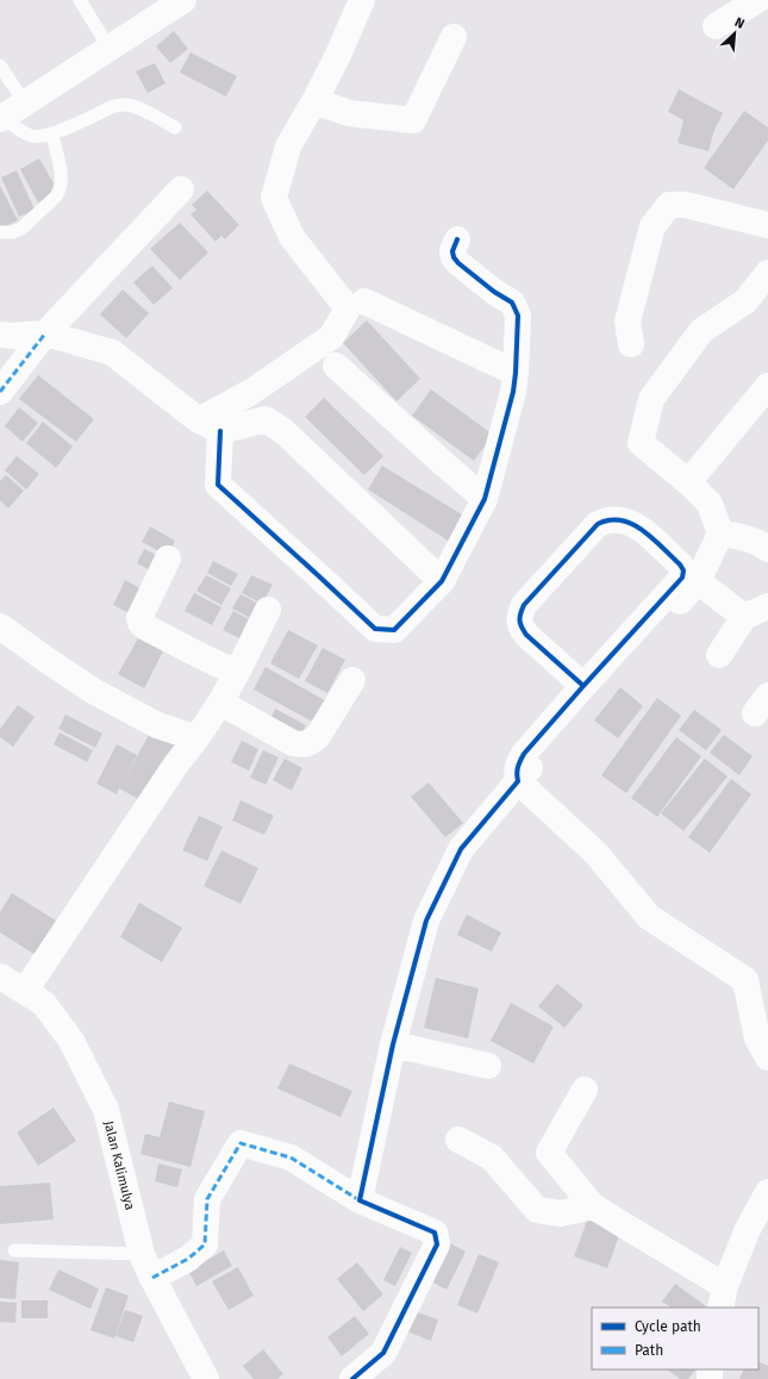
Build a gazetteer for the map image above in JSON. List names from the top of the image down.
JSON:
{
  "streets": {
    "street": ["Jalan Kalimulya"]
  },
  "legend": ["Cycle path", "Path"],
  "north": "top right"
}
